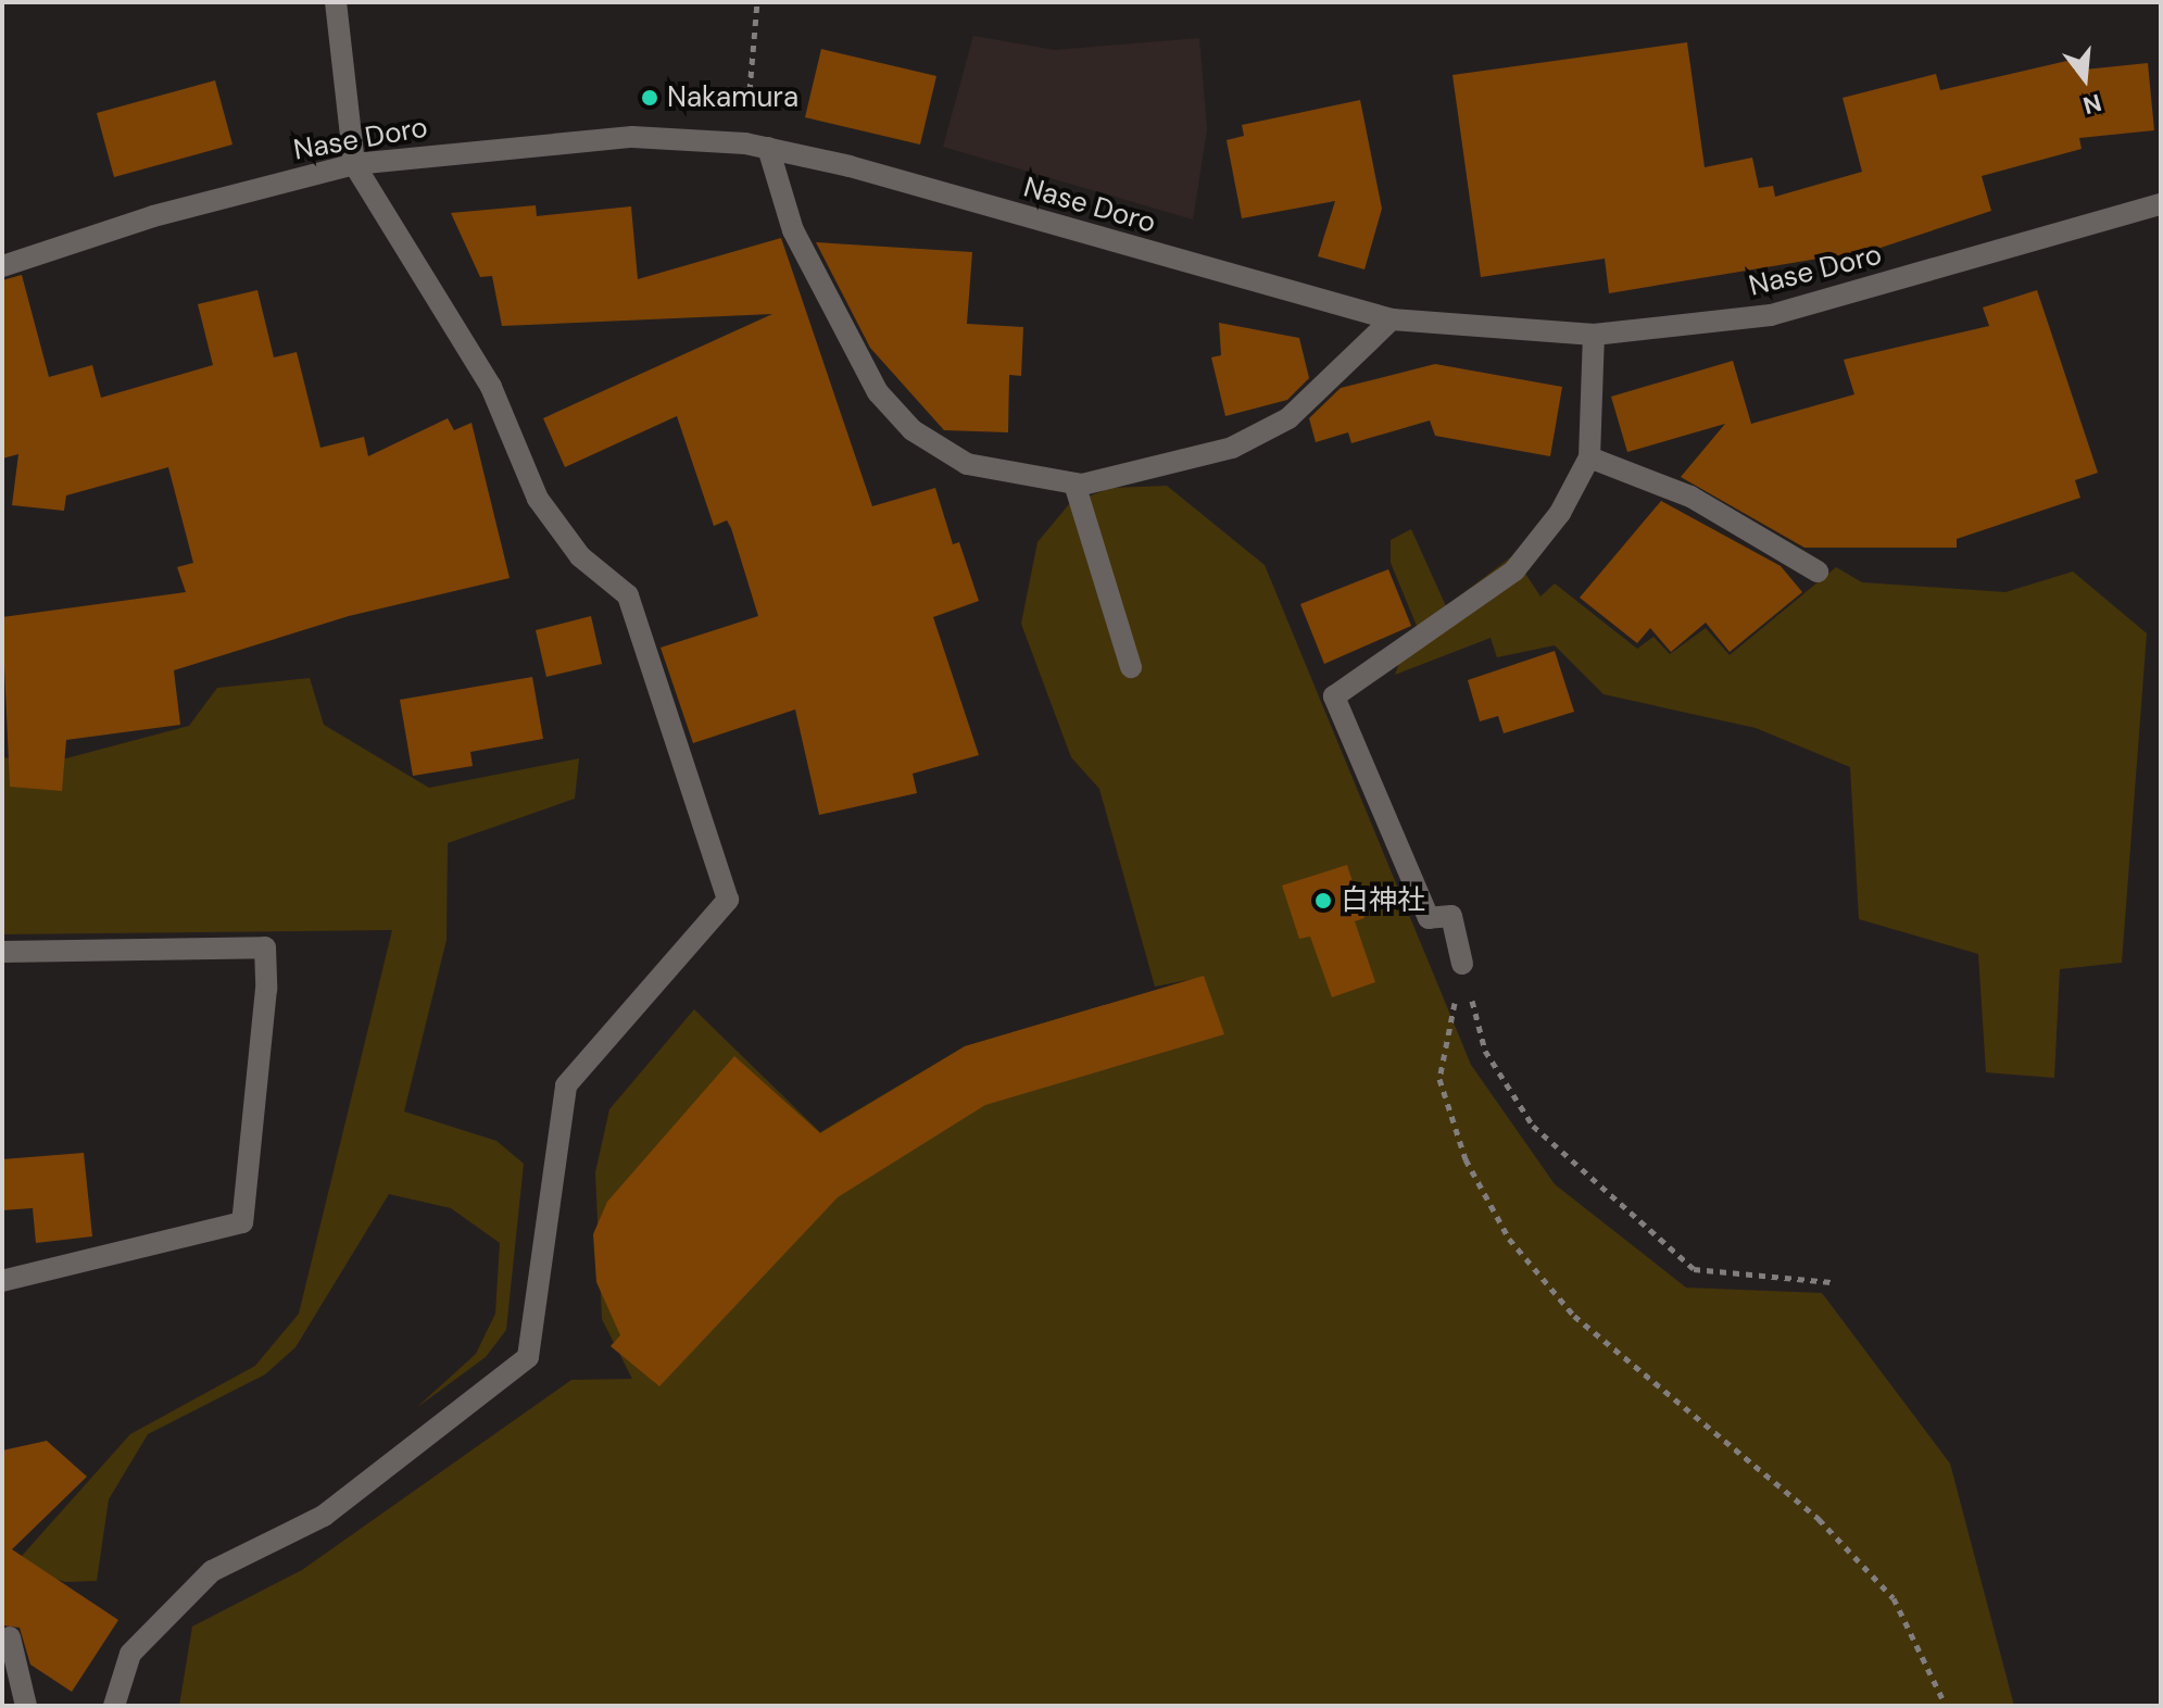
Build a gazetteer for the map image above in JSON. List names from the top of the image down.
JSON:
{
  "streets": {
    "street": ["Nase Doro"]
  },
  "places": ["Nakamura", "白神社"],
  "north": "bottom"
}
